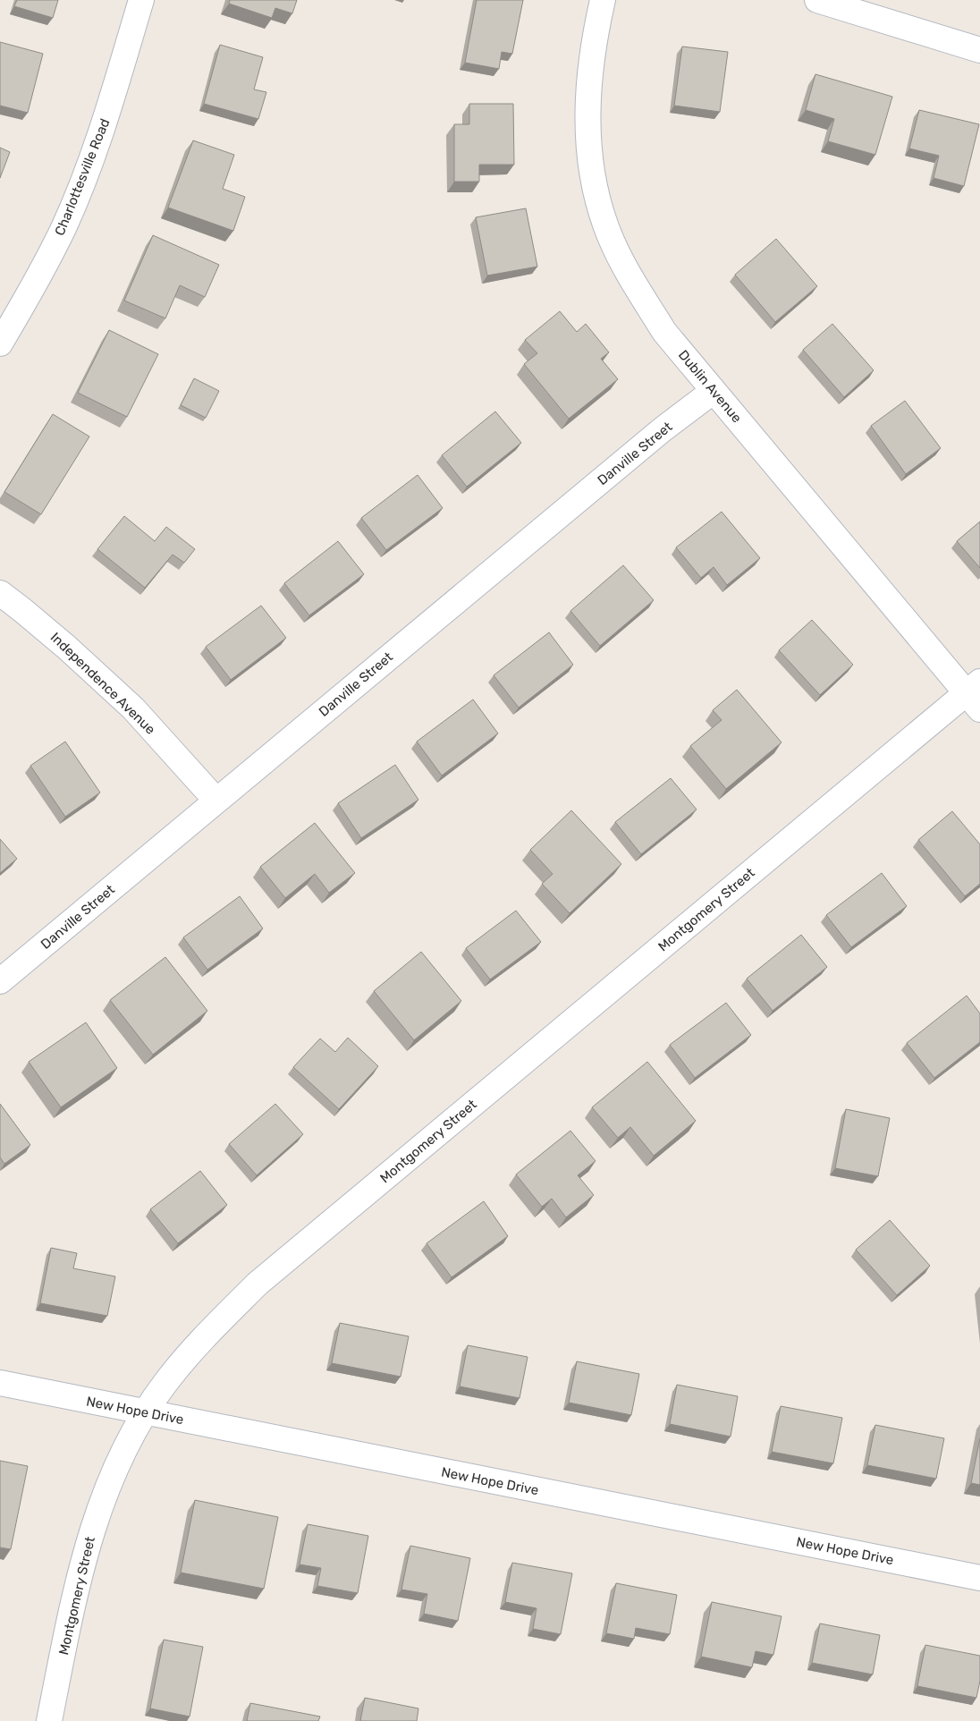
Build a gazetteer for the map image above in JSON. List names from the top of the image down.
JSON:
{
  "streets": {
    "street": [
      "Charlottesville Road",
      "Dublin Avenue",
      "Danville Street",
      "Independence Avenue",
      "Montgomery Street",
      "New Hope Drive"
    ]
  },
  "crossings": [
    ["Dublin Avenue", "Danville Street"],
    ["Dublin Avenue", "Montgomery Street"],
    ["Danville Street", "Independence Avenue"],
    ["Montgomery Street", "New Hope Drive"]
  ]
}
